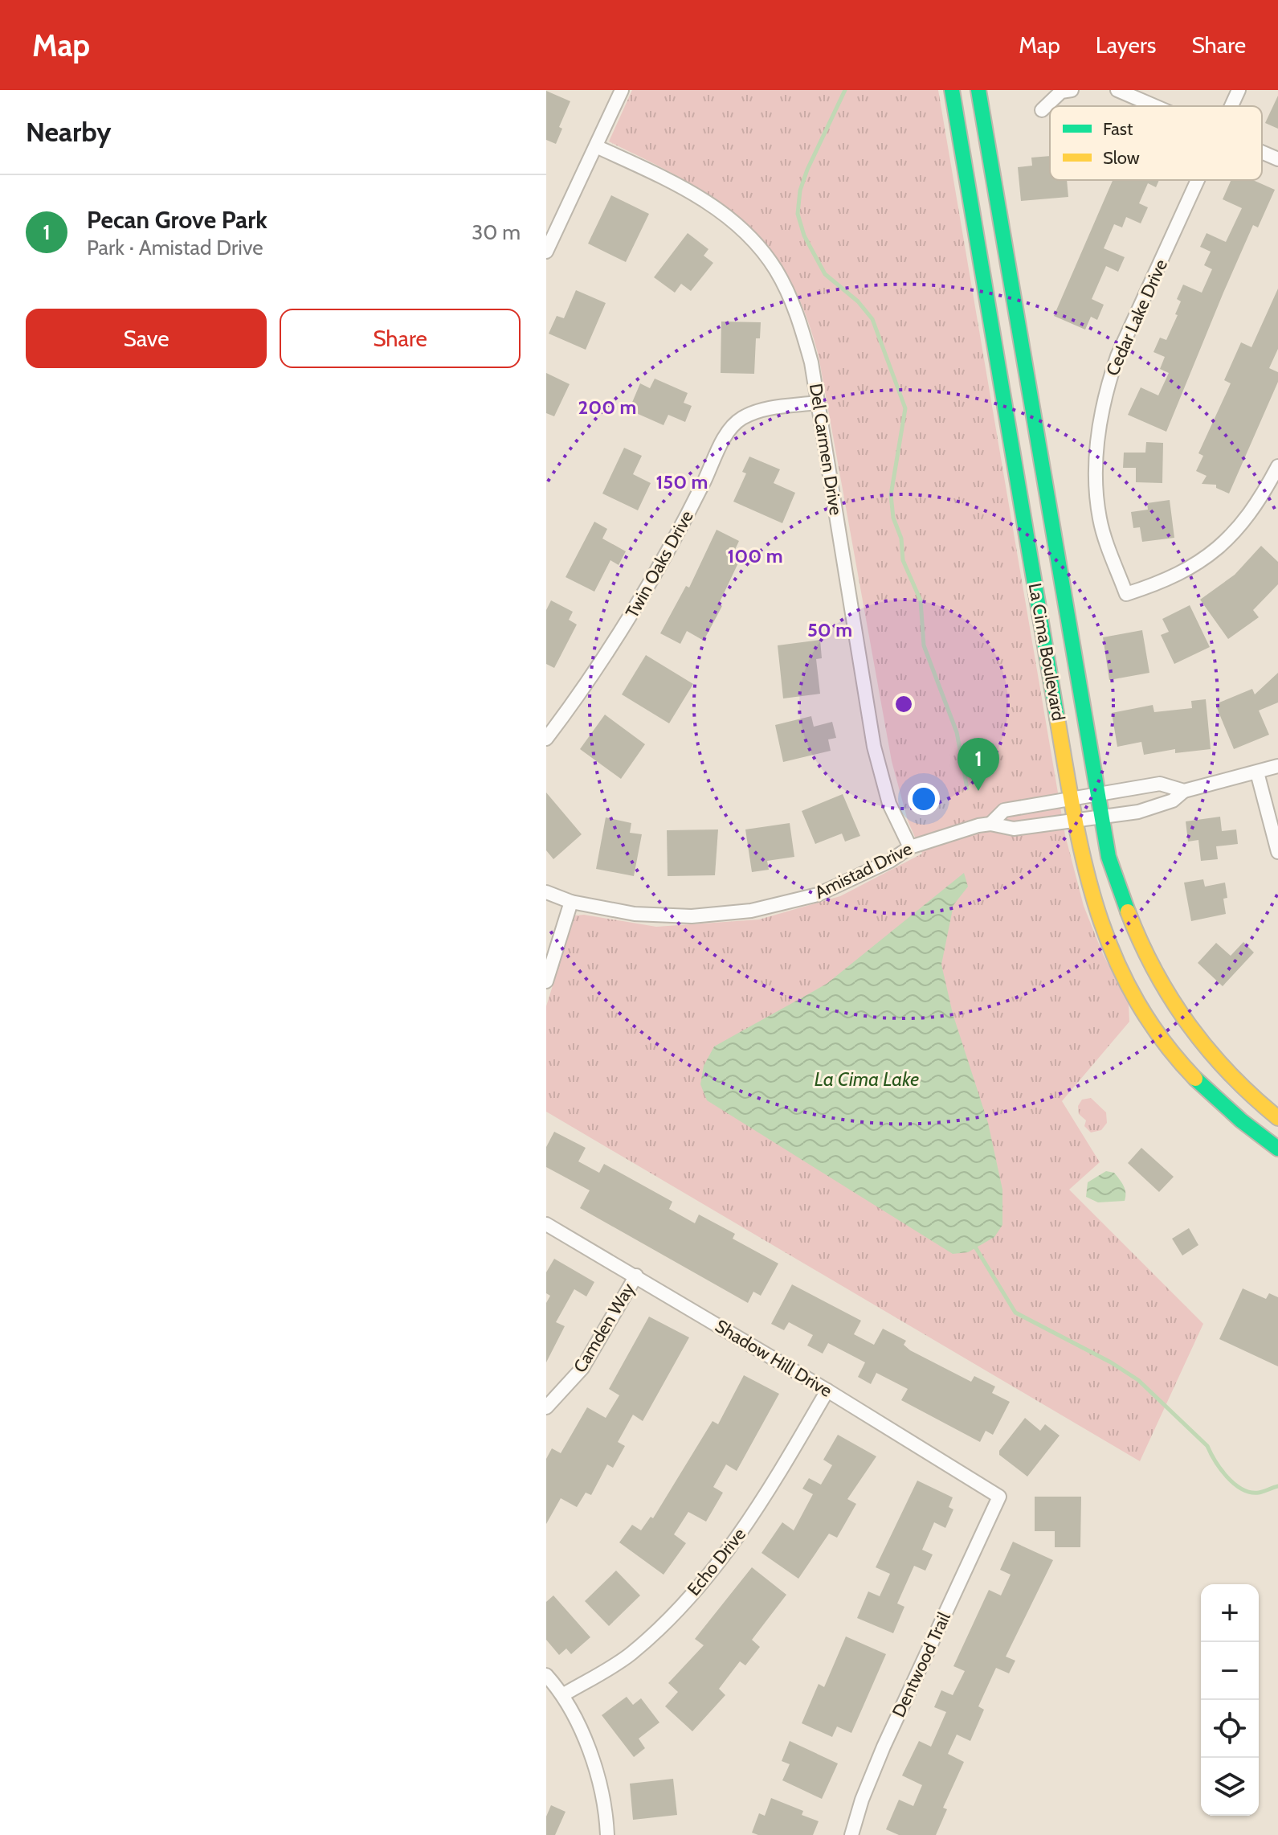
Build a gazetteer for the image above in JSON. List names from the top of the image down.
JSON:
{
  "streets": {
    "street": [
      "Cedar Lake Drive",
      "Del Carmen Drive",
      "Twin Oaks Drive",
      "La Cima Boulevard",
      "Amistad Drive",
      "Camden Way",
      "Shadow Hill Drive",
      "Echo Drive",
      "Dentwood Trail"
    ]
  },
  "crossings": [
    ["Del Carmen Drive", "Twin Oaks Drive"],
    ["Del Carmen Drive", "Amistad Drive"],
    ["La Cima Boulevard", "Amistad Drive"],
    ["Camden Way", "Shadow Hill Drive"],
    ["Shadow Hill Drive", "Echo Drive"],
    ["Shadow Hill Drive", "Dentwood Trail"]
  ],
  "water": ["La Cima Lake"],
  "legend": ["Fast", "Slow"],
  "page": {
    "header": "Map",
    "nav": ["Map", "Layers", "Share"],
    "heading": "Nearby",
    "list": [
      {
        "mark": "1",
        "name": "Pecan Grove Park",
        "note": "Park · Amistad Drive",
        "value": "30 m"
      }
    ],
    "buttons": ["Save", "Share"],
    "pins": "1",
    "map_buttons": ["+", "−"]
  },
  "rings": [
    "200 m",
    "150 m",
    "100 m",
    "50 m"
  ]
}
